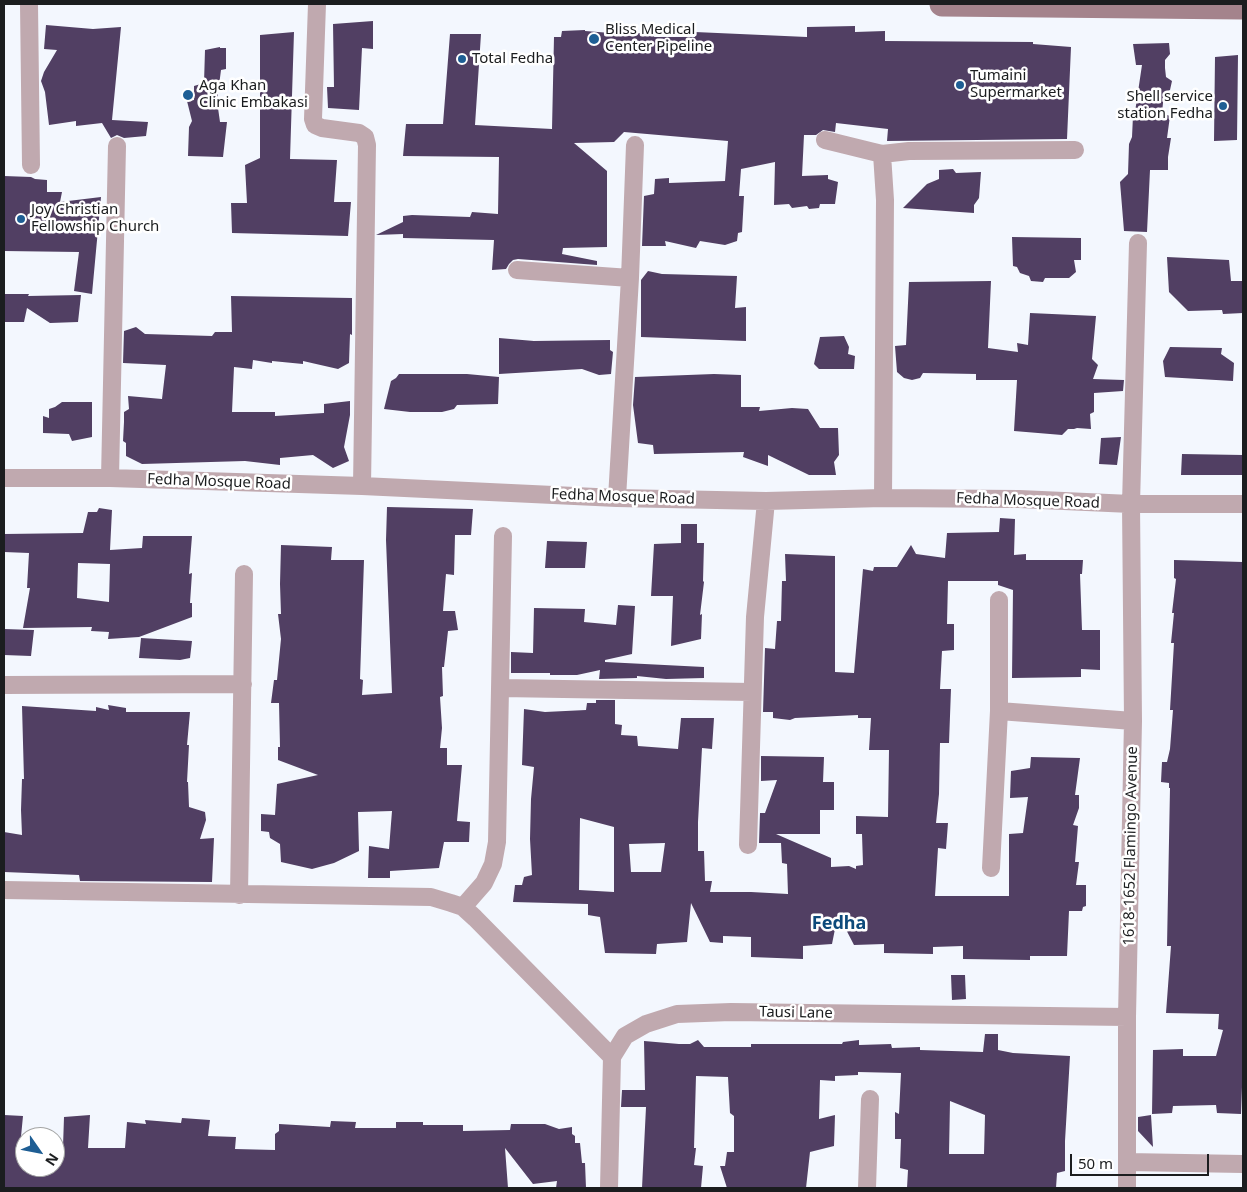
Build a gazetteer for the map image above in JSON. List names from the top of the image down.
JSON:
{
  "streets": {
    "street": ["Fedha Mosque Road", "1618-1652 Flamingo Avenue", "Tausi Lane"]
  },
  "crossings": [
    ["Fedha Mosque Road", "1618-1652 Flamingo Avenue"],
    ["1618-1652 Flamingo Avenue", "Tausi Lane"]
  ],
  "districts": ["Fedha"],
  "places": [
    "Bliss Medical Center Pipeline",
    "Total Fedha",
    "Tumaini Supermarket",
    "Aga Khan Clinic Embakasi",
    "Shell service station Fedha",
    "Joy Christian Fellowship Church"
  ],
  "scale_bar": "50 m",
  "north": "bottom right"
}
